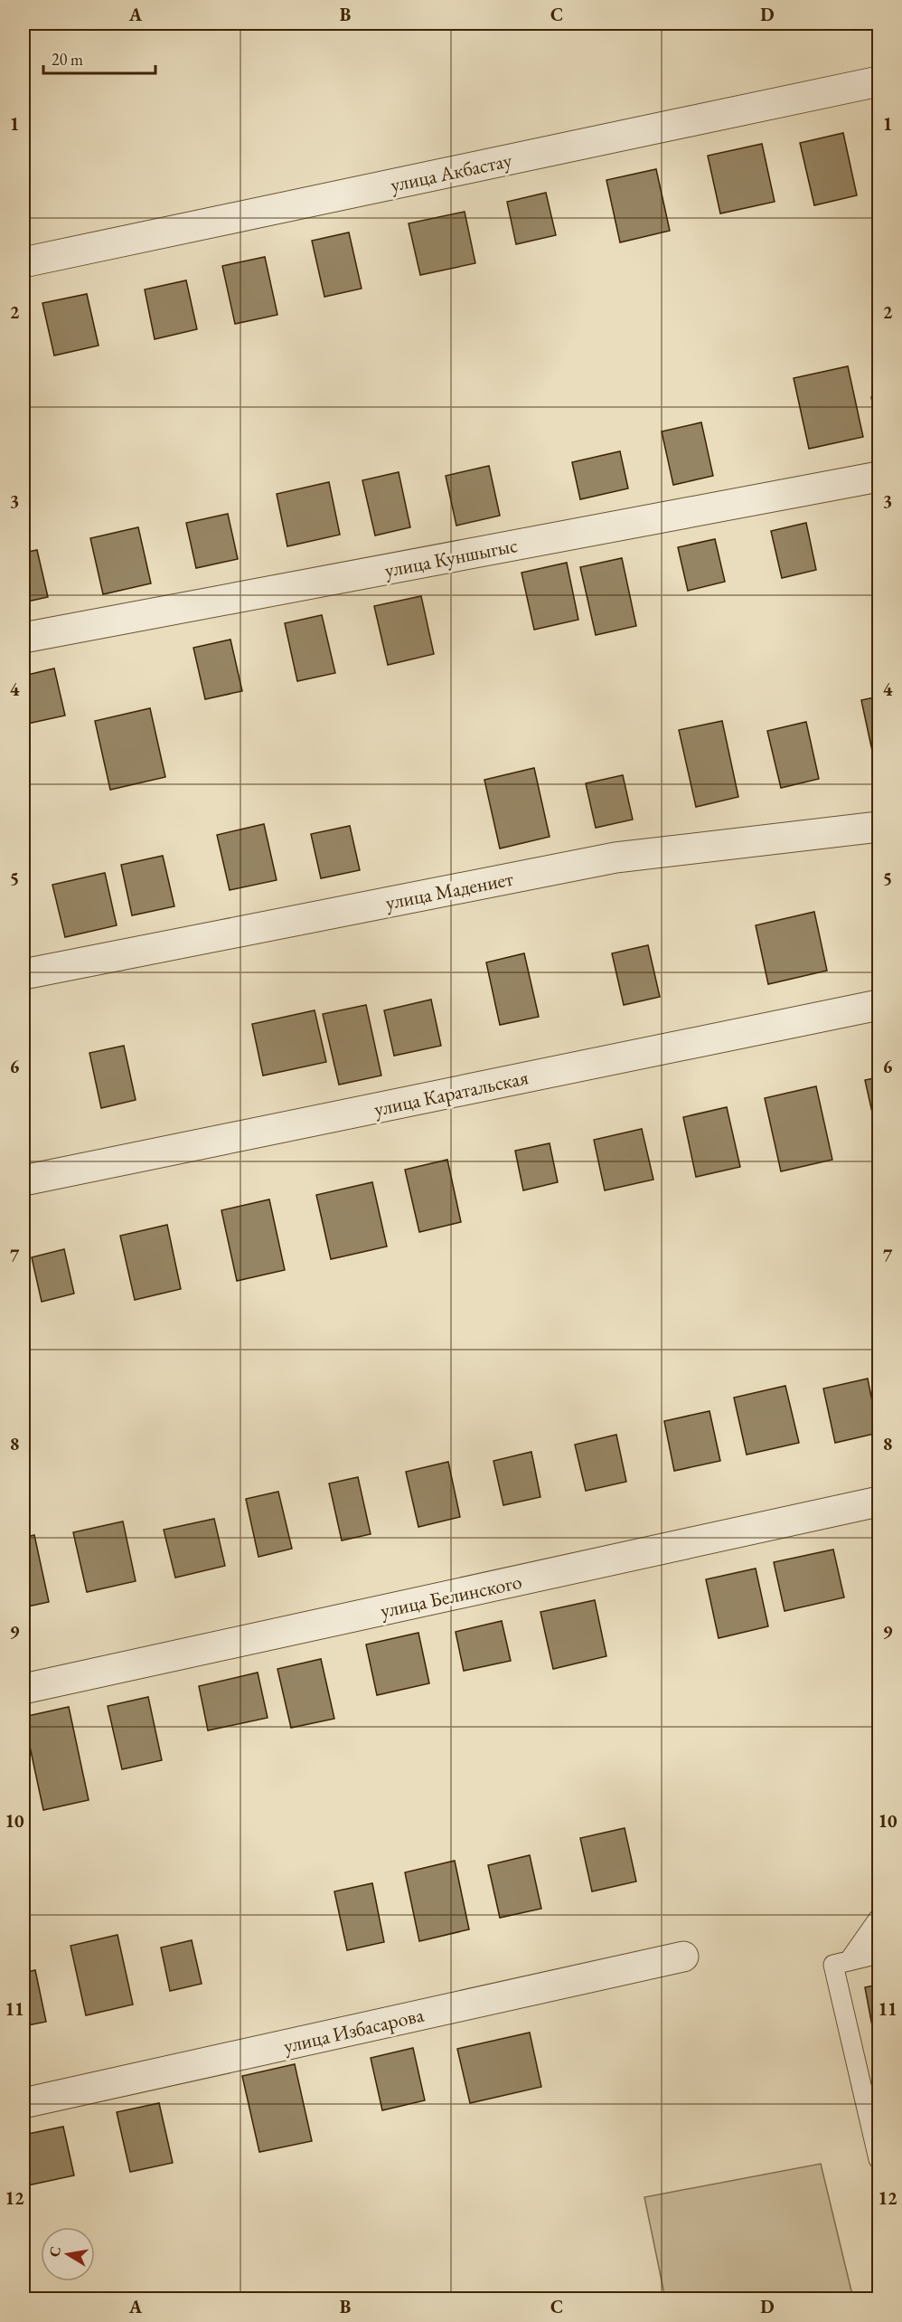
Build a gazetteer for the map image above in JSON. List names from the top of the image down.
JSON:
{
  "streets": {
    "street": [
      "улица Акбастау",
      "улица Куншыгыс",
      "улица Мадениет",
      "улица Каратальская",
      "улица Белинского",
      "улица Избасарова"
    ]
  },
  "scale_bar": "20 m",
  "north": "left",
  "grid": {
    "columns": [
      "A",
      "B",
      "C",
      "D"
    ],
    "rows": [
      "1",
      "2",
      "3",
      "4",
      "5",
      "6",
      "7",
      "8",
      "9",
      "10",
      "11",
      "12"
    ]
  }
}
